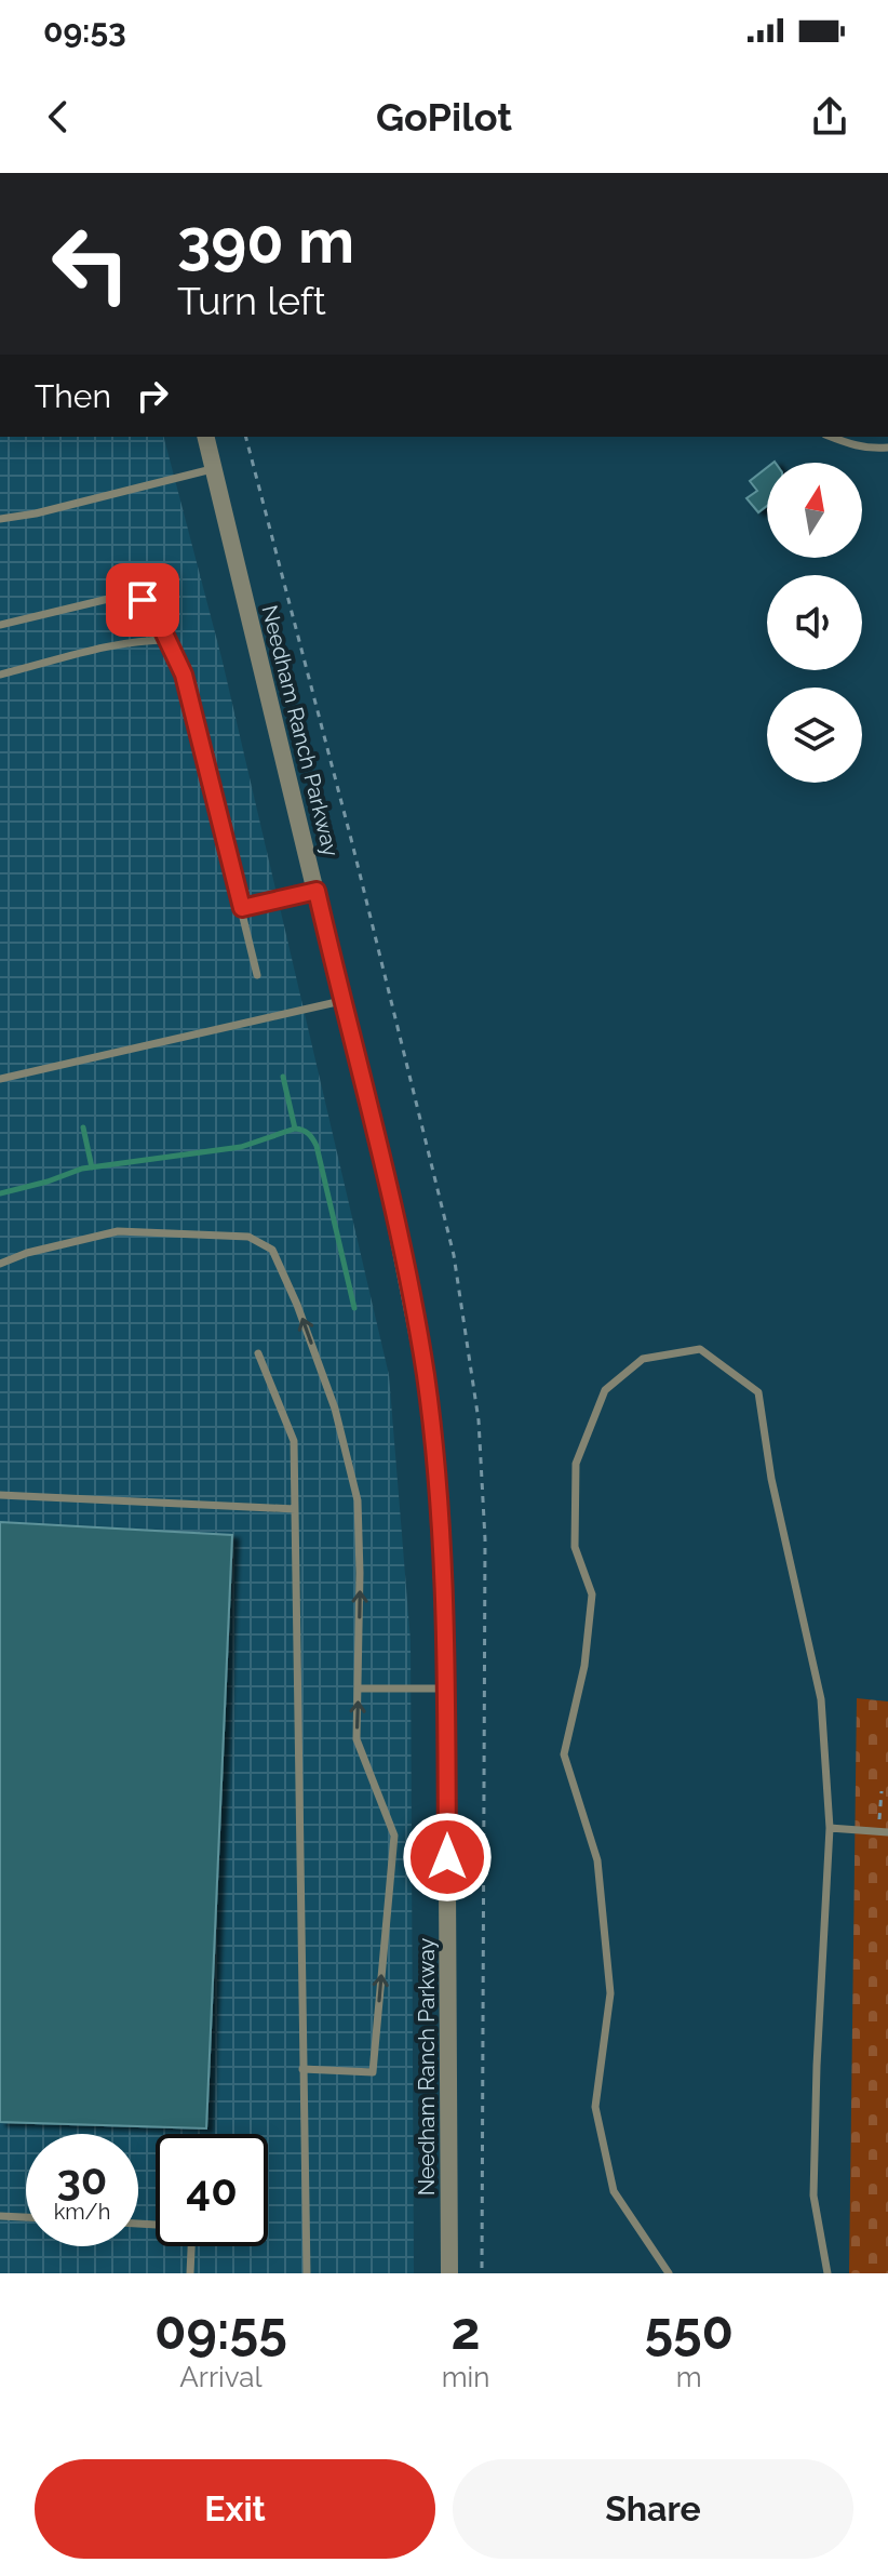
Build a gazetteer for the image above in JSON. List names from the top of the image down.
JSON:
{
  "streets": {
    "street": ["Needham Ranch Parkway"]
  },
  "north": "top",
  "page": {
    "status": "09:53",
    "header": "GoPilot",
    "turn": ["390 m", "Turn left"],
    "then": "Then",
    "speed": "30 km/h",
    "limit": "40",
    "eta": [
      "09:55",
      "Arrival",
      "2",
      "min",
      "550",
      "m"
    ],
    "buttons": ["Exit", "Share"]
  }
}
